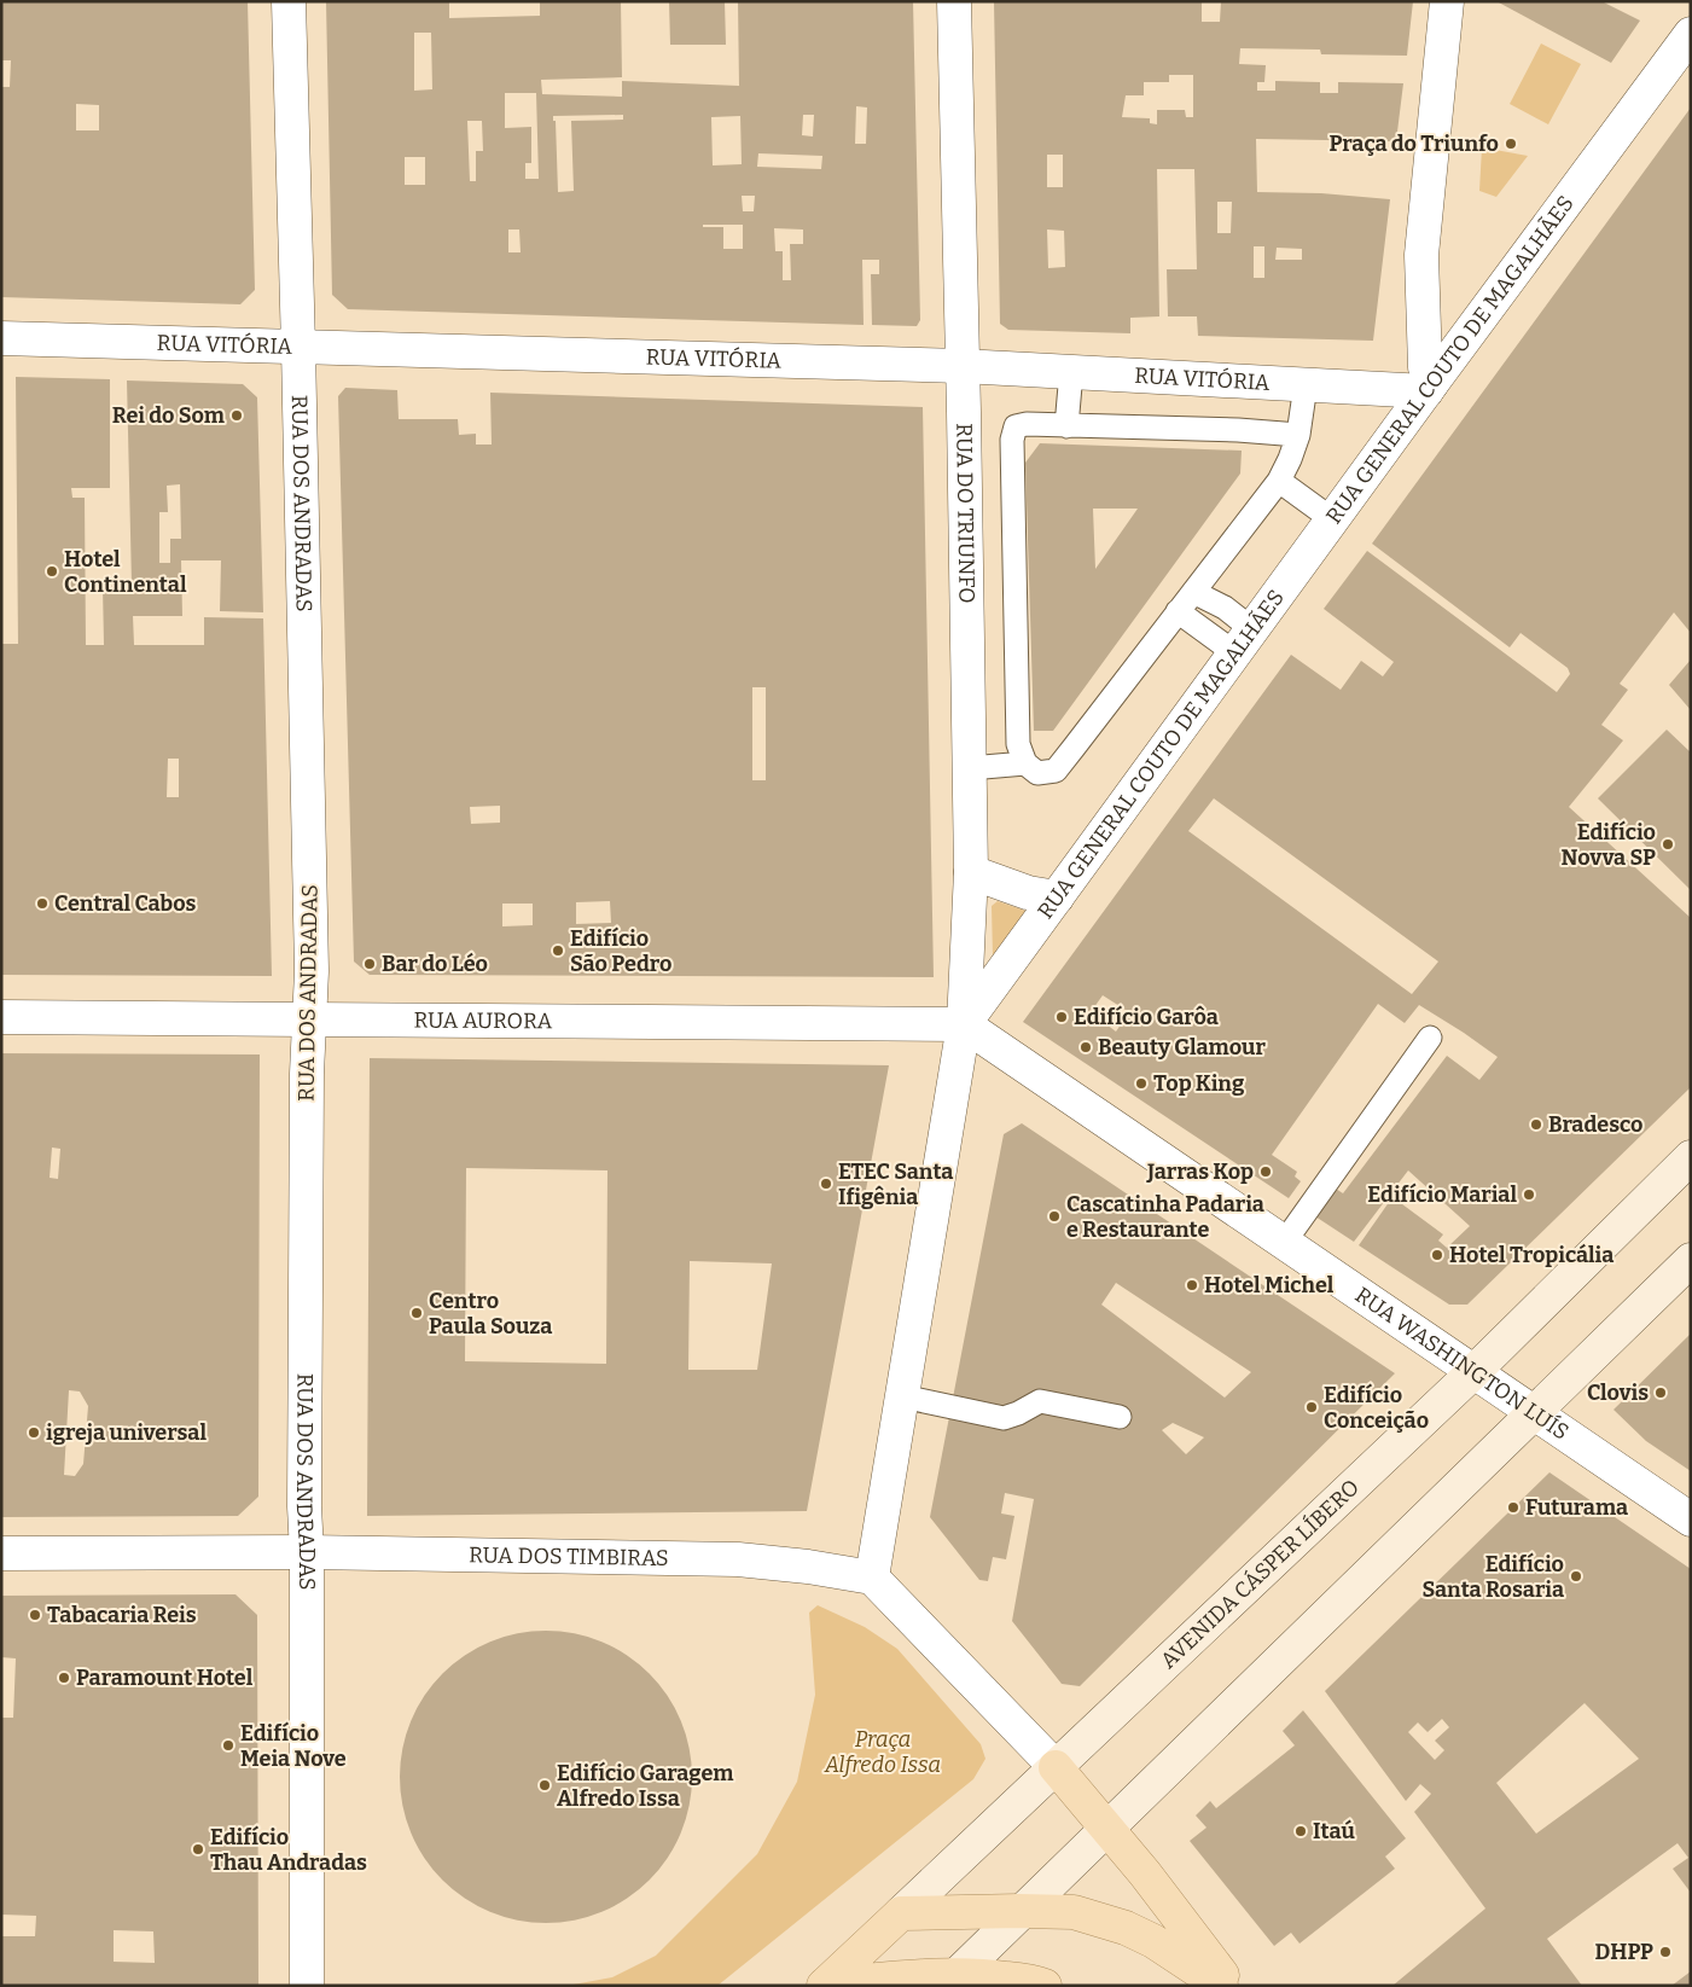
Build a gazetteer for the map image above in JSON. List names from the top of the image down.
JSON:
{
  "streets": {
    "main road": ["AVENIDA CÁSPER LÍBERO"],
    "street": [
      "RUA VITÓRIA",
      "RUA GENERAL COUTO DE MAGALHÃES",
      "RUA DOS ANDRADAS",
      "RUA DO TRIUNFO",
      "RUA AURORA",
      "RUA WASHINGTON LUÍS",
      "RUA DOS TIMBIRAS"
    ]
  },
  "crossings": [
    ["RUA VITÓRIA", "RUA GENERAL COUTO DE MAGALHÃES"],
    ["RUA VITÓRIA", "RUA DOS ANDRADAS"],
    ["RUA VITÓRIA", "RUA DO TRIUNFO"],
    ["RUA GENERAL COUTO DE MAGALHÃES", "RUA DO TRIUNFO"],
    ["RUA GENERAL COUTO DE MAGALHÃES", "RUA AURORA"],
    ["RUA GENERAL COUTO DE MAGALHÃES", "RUA WASHINGTON LUÍS"],
    ["RUA GENERAL COUTO DE MAGALHÃES", "RUA DOS TIMBIRAS"],
    ["RUA DOS ANDRADAS", "RUA AURORA"],
    ["RUA DOS ANDRADAS", "RUA DOS TIMBIRAS"],
    ["RUA DO TRIUNFO", "RUA AURORA"],
    ["RUA DO TRIUNFO", "RUA WASHINGTON LUÍS"],
    ["RUA AURORA", "RUA WASHINGTON LUÍS"],
    ["RUA WASHINGTON LUÍS", "AVENIDA CÁSPER LÍBERO"]
  ],
  "parks": ["Praça Alfredo Issa"],
  "places": [
    "Praça do Triunfo",
    "Rei do Som",
    "Hotel Continental",
    "Edifício Novva SP",
    "Central Cabos",
    "Edifício São Pedro",
    "Bar do Léo",
    "Edifício Garôa",
    "Beauty Glamour",
    "Top King",
    "Bradesco",
    "Jarras Kop",
    "ETEC Santa Ifigênia",
    "Edifício Marial",
    "Cascatinha Padaria e Restaurante",
    "Hotel Tropicália",
    "Hotel Michel",
    "Centro Paula Souza",
    "Clovis",
    "Edifício Conceição",
    "igreja universal",
    "Futurama",
    "Edifício Santa Rosaria",
    "Tabacaria Reis",
    "Paramount Hotel",
    "Edifício Meia Nove",
    "Edifício Garagem Alfredo Issa",
    "Itaú",
    "Edifício Thau Andradas",
    "DHPP"
  ]
}
